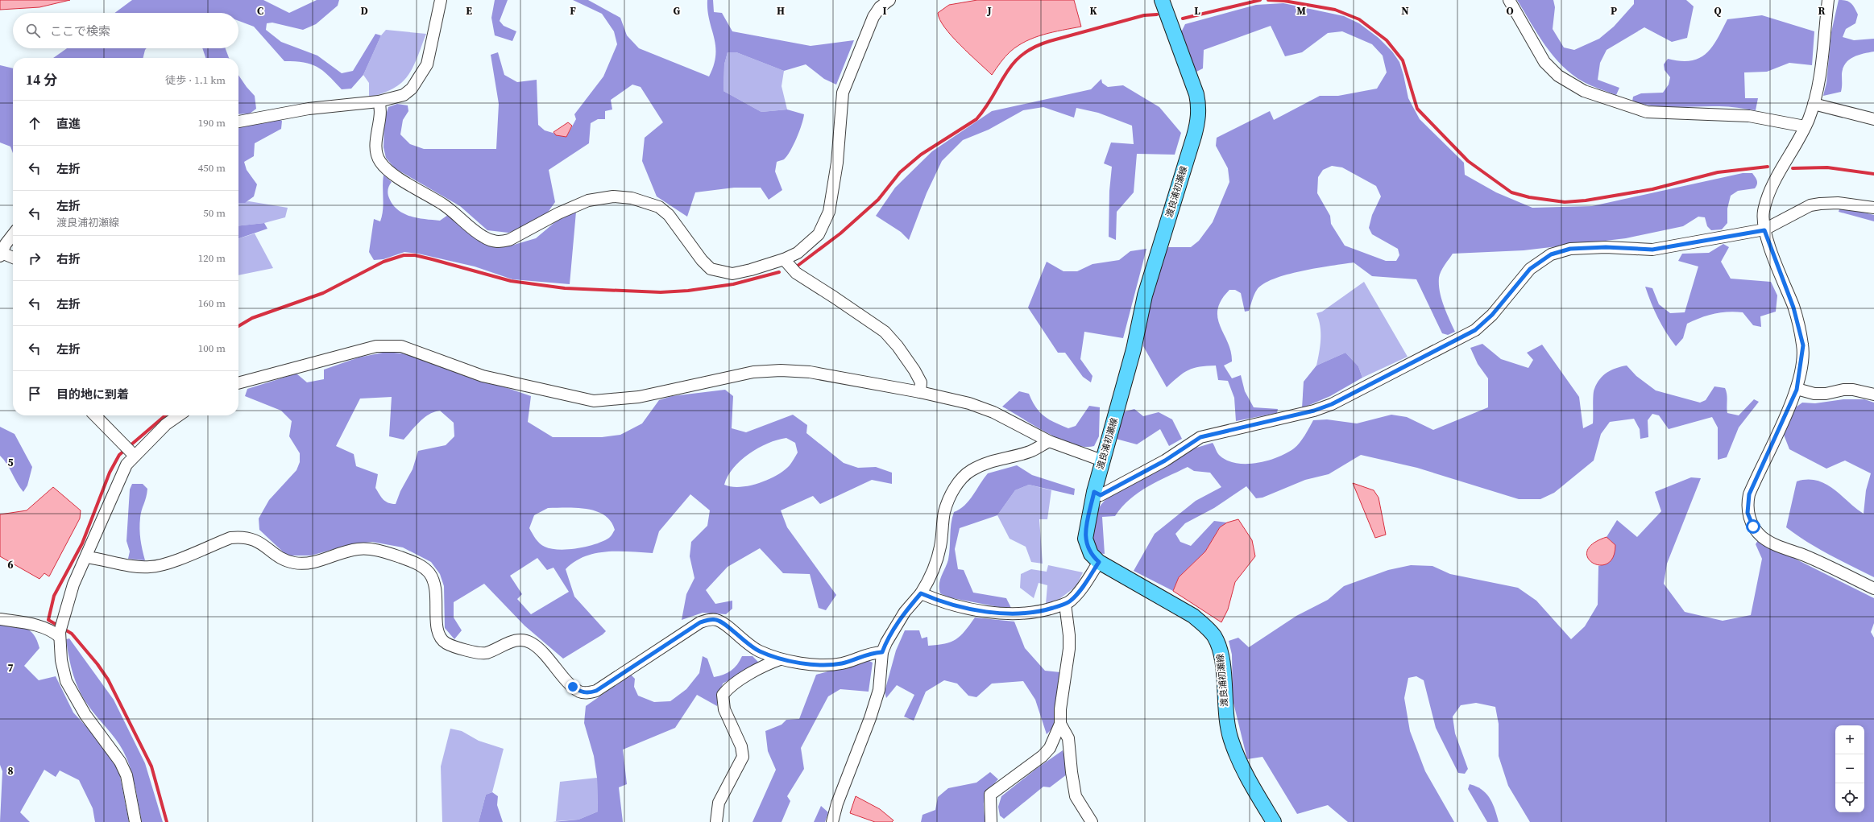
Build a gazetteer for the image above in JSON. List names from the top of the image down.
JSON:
{
  "streets": {
    "main road": ["渡良浦初瀬線"]
  },
  "page": {
    "search": "ここで検索",
    "heading": ["14 分", "徒歩 · 1.1 km"],
    "list": [
      ["直進", "190 m"],
      ["左折", "450 m"],
      ["左折", "渡良浦初瀬線", "50 m"],
      ["右折", "120 m"],
      ["左折", "160 m"],
      ["左折", "100 m"],
      "目的地に到着"
    ],
    "map_buttons": ["+", "−"]
  },
  "grid": {
    "columns": [
      "C",
      "D",
      "E",
      "F",
      "G",
      "H",
      "I",
      "J",
      "K",
      "L",
      "M",
      "N",
      "O",
      "P",
      "Q",
      "R"
    ],
    "rows": [
      "5",
      "6",
      "7",
      "8"
    ]
  }
}
